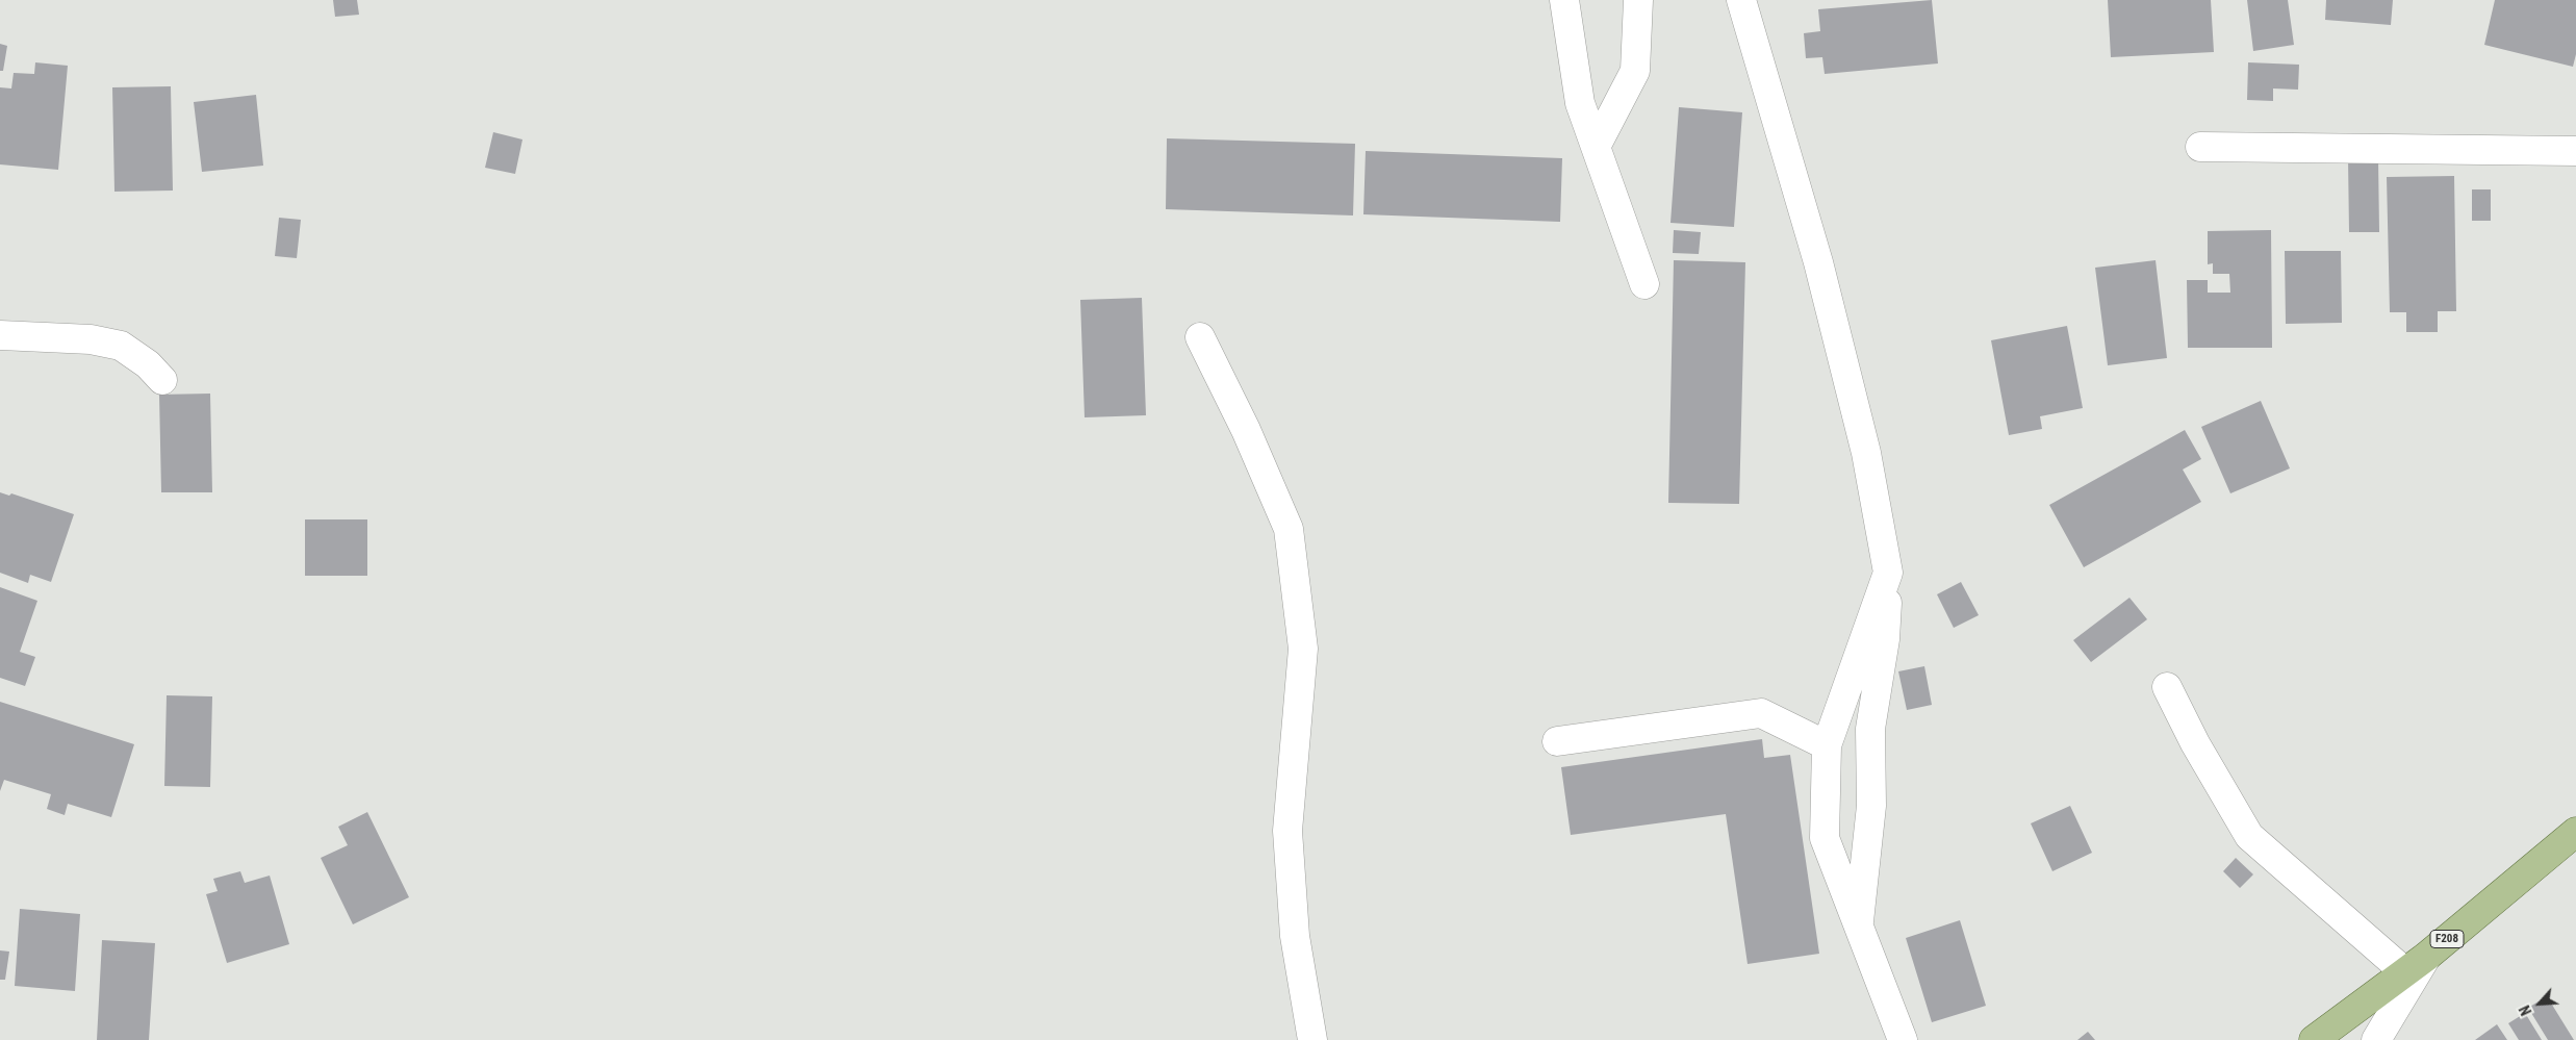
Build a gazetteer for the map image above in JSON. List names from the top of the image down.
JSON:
{
  "streets": {
    "main road": ["F208"]
  },
  "north": "bottom left"
}
